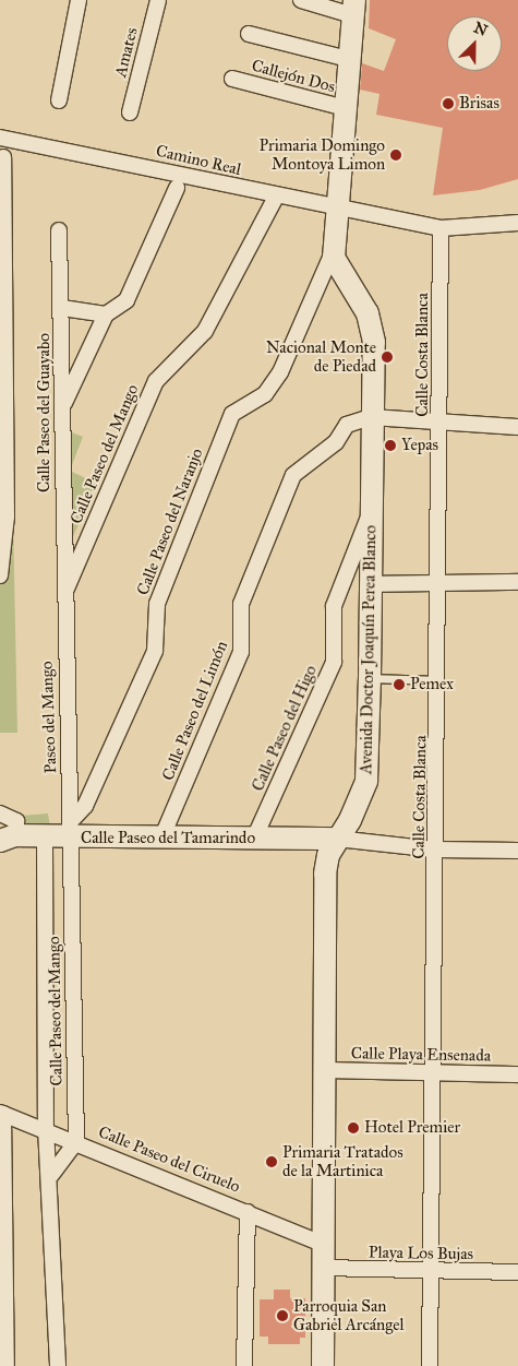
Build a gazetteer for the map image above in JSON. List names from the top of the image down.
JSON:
{
  "streets": {
    "main road": ["Avenida Doctor Joaquín Perea Blanco", "Calle Paseo del Tamarindo"],
    "street": [
      "Amates",
      "Callejón Dos",
      "Camino Real",
      "Calle Costa Blanca",
      "Calle Paseo del Guayabo",
      "Calle Paseo del Mango",
      "Calle Paseo del Naranjo",
      "Calle Paseo del Limón",
      "Paseo del Mango",
      "Calle Paseo del Higo",
      "Calle Playa Ensenada",
      "Calle Paseo del Ciruelo",
      "Playa Los Bujas"
    ]
  },
  "crossings": [
    ["Callejón Dos", "Avenida Doctor Joaquín Perea Blanco"],
    ["Camino Real", "Calle Costa Blanca"],
    ["Camino Real", "Calle Paseo del Mango"],
    ["Camino Real", "Avenida Doctor Joaquín Perea Blanco"],
    ["Calle Costa Blanca", "Calle Playa Ensenada"],
    ["Calle Costa Blanca", "Playa Los Bujas"],
    ["Calle Paseo del Guayabo", "Calle Paseo del Mango"],
    ["Calle Paseo del Guayabo", "Paseo del Mango"],
    ["Calle Paseo del Mango", "Calle Paseo del Naranjo"],
    ["Calle Paseo del Mango", "Paseo del Mango"],
    ["Calle Paseo del Mango", "Calle Paseo del Tamarindo"],
    ["Calle Paseo del Mango", "Calle Paseo del Ciruelo"],
    ["Calle Paseo del Naranjo", "Avenida Doctor Joaquín Perea Blanco"],
    ["Calle Paseo del Naranjo", "Paseo del Mango"],
    ["Calle Paseo del Naranjo", "Calle Paseo del Tamarindo"],
    ["Avenida Doctor Joaquín Perea Blanco", "Calle Paseo del Limón"],
    ["Avenida Doctor Joaquín Perea Blanco", "Calle Paseo del Higo"],
    ["Avenida Doctor Joaquín Perea Blanco", "Calle Paseo del Tamarindo"],
    ["Avenida Doctor Joaquín Perea Blanco", "Calle Playa Ensenada"],
    ["Avenida Doctor Joaquín Perea Blanco", "Calle Paseo del Ciruelo"],
    ["Avenida Doctor Joaquín Perea Blanco", "Playa Los Bujas"],
    ["Calle Paseo del Limón", "Calle Paseo del Tamarindo"],
    ["Paseo del Mango", "Calle Paseo del Tamarindo"],
    ["Calle Paseo del Higo", "Calle Paseo del Tamarindo"]
  ],
  "places": [
    "Brisas",
    "Primaria Domingo Montoya Limon",
    "Nacional Monte de Piedad",
    "Yepas",
    "Pemex",
    "Hotel Premier",
    "Primaria Tratados de la Martinica",
    "Parroquia San Gabriel Arcángel"
  ],
  "north": "top right"
}
